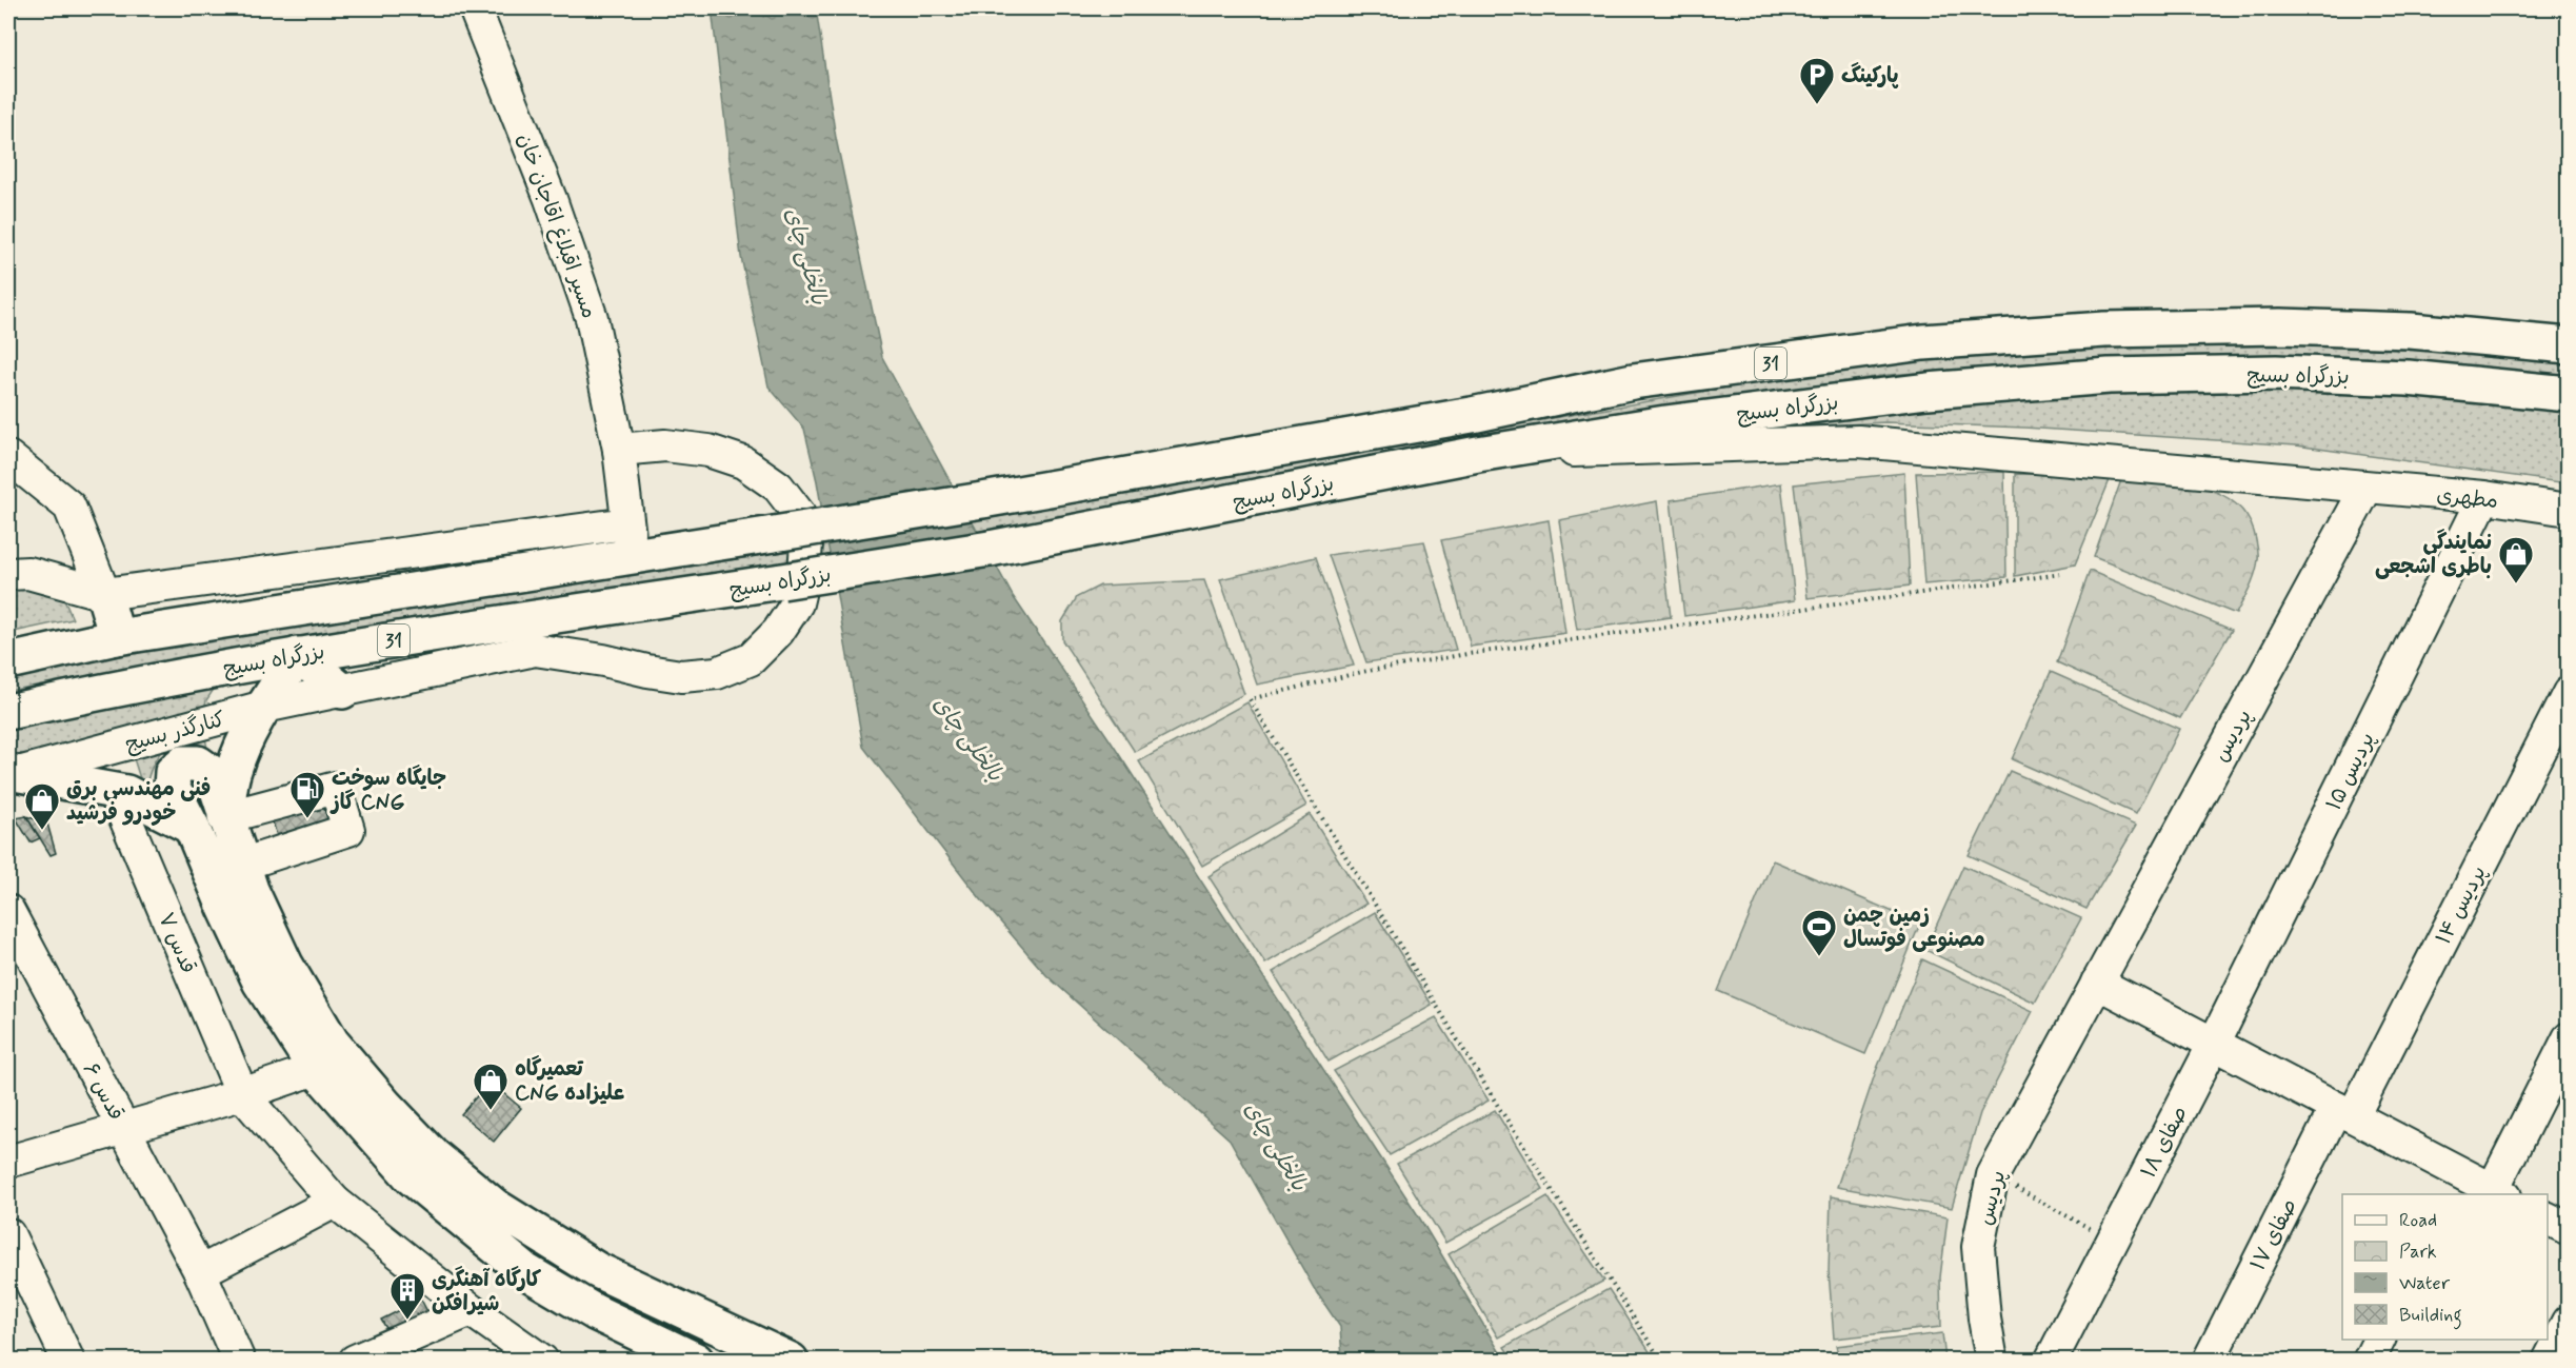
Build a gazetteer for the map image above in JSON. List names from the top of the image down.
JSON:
{
  "streets": {
    "main road": ["31", "بزرگراه بسیج"],
    "street": [
      "مسیر اقبلاغ اقاجان خان",
      "مطهری",
      "کنارگذر بسیج",
      "پردیس",
      "پردیس ۱۵",
      "پردیس ۱۴",
      "قدس ۷",
      "قدس ۶",
      "صفای ۱۸",
      "صفای ۱۷"
    ]
  },
  "crossings": [
    ["مسیر اقبلاغ اقاجان خان", "بزرگراه بسیج"],
    ["مسیر اقبلاغ اقاجان خان", "کنارگذر بسیج"],
    ["بزرگراه بسیج", "مطهری"],
    ["مطهری", "پردیس"],
    ["مطهری", "پردیس ۱۵"],
    ["پردیس ۱۵", "صفای ۱۸"],
    ["پردیس ۱۴", "صفای ۱۷"]
  ],
  "water": ["بالخلی چای"],
  "places": {
    "parking": ["پارکینگ"],
    "shop": ["نمایندگی باطری اشجعی", "فنی مهندسی برق خودرو فرشید", "تعمیرگاه CNG علیزاده"],
    "fuel station": ["جایگاه سوخت گاز CNG"],
    "sports": ["زمین چمن مصنوعی فوتسال"],
    "building": ["کارگاه آهنگری شیرافکن"]
  },
  "legend": [
    "Road",
    "Park",
    "Water",
    "Building"
  ]
}
